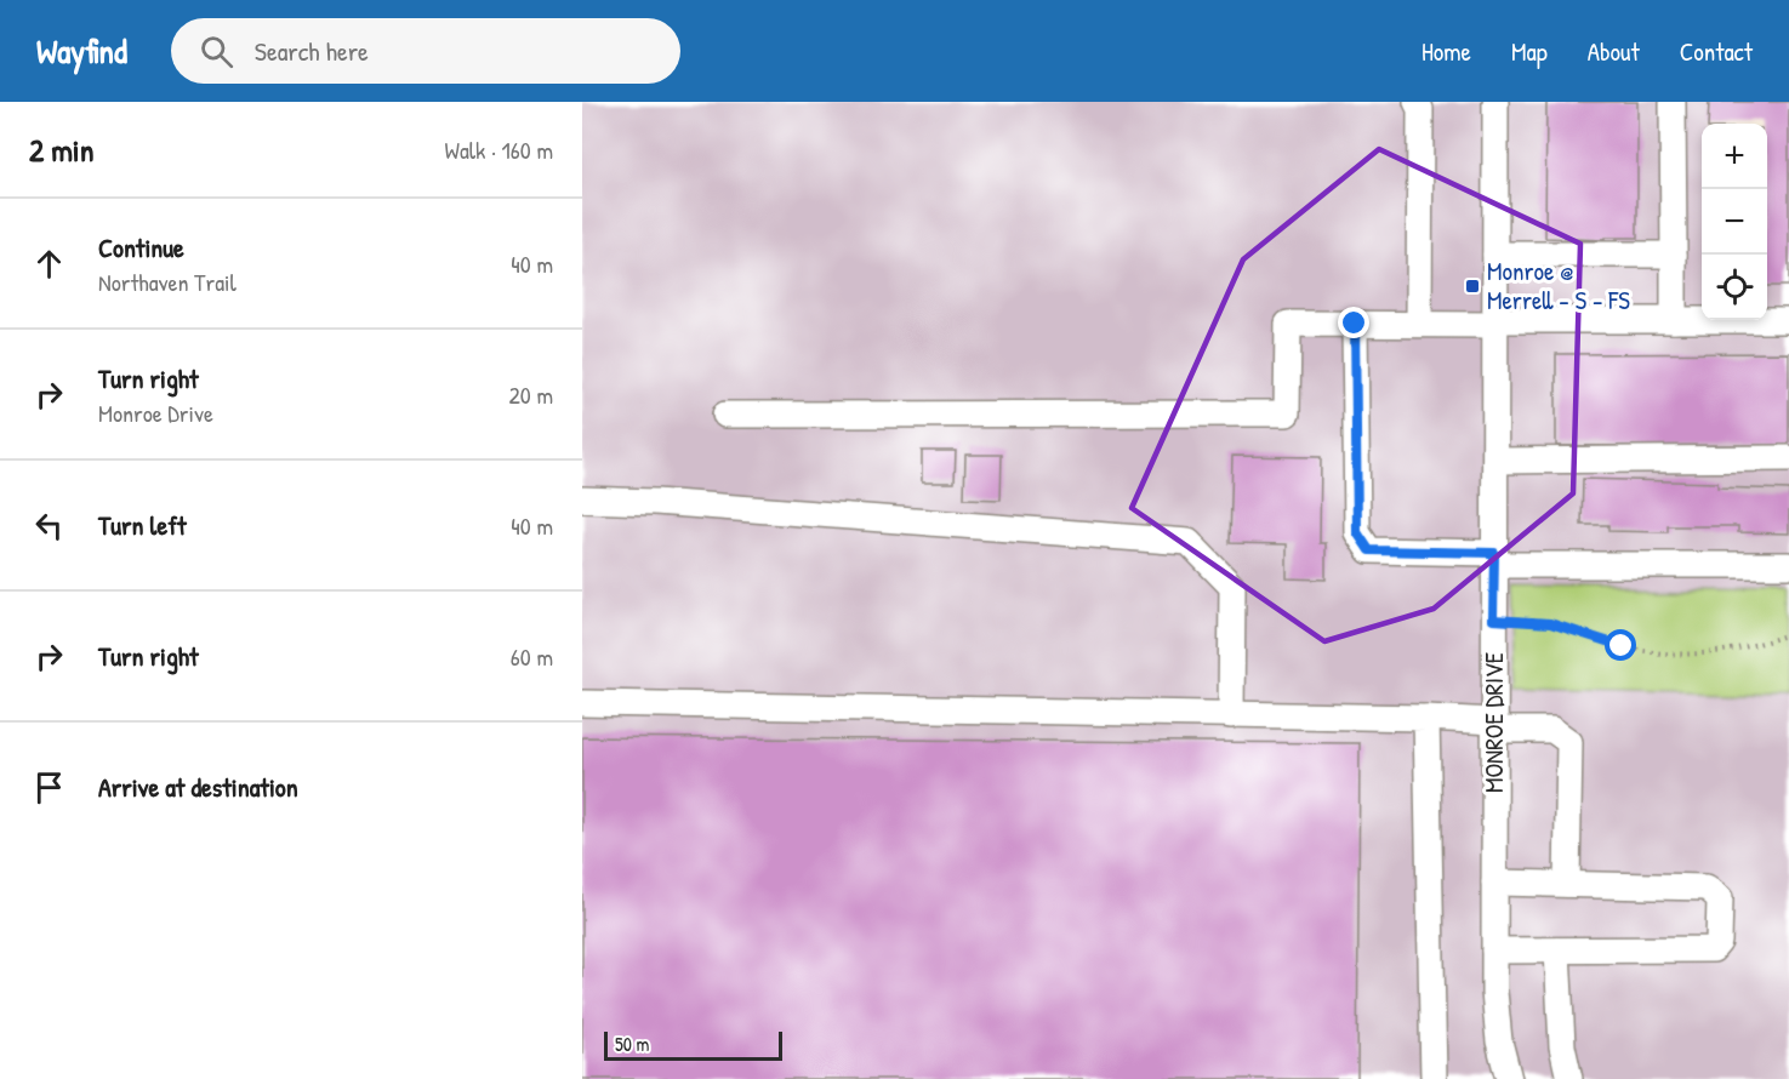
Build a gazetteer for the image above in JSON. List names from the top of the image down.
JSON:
{
  "streets": {
    "street": ["MONROE DRIVE"]
  },
  "places": {
    "transit": ["Monroe @ Merrell - S - FS"]
  },
  "scale_bar": "50 m",
  "page": {
    "header": "Wayfind",
    "search": "Search here",
    "nav": [
      "Home",
      "Map",
      "About",
      "Contact"
    ],
    "heading": ["2 min", "Walk · 160 m"],
    "map_buttons": ["+", "−"],
    "list": [
      ["Continue", "Northaven Trail", "40 m"],
      ["Turn right", "Monroe Drive", "20 m"],
      ["Turn left", "40 m"],
      ["Turn right", "60 m"],
      "Arrive at destination"
    ],
    "scale": "50 m"
  }
}
